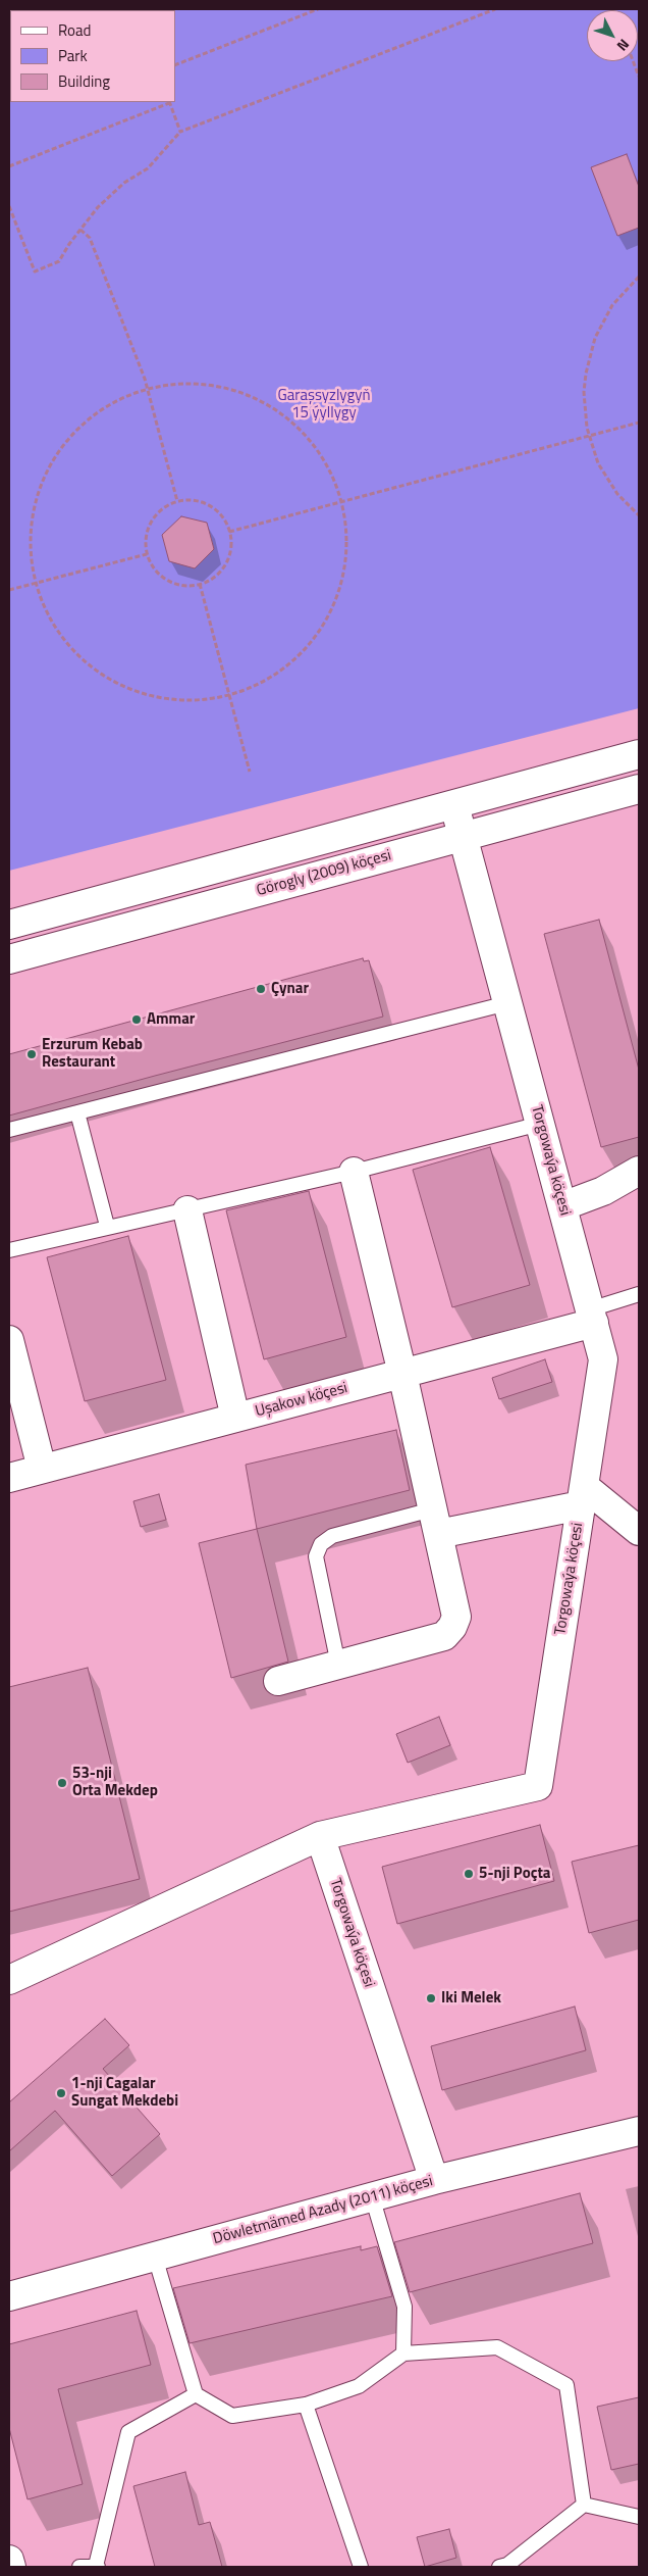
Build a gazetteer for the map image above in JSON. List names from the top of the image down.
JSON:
{
  "streets": {
    "street": [
      "Görogly (2009) köçesi",
      "Torgowaýa köçesi",
      "Uşakow köçesi",
      "Döwletmämed Azady (2011) köçesi"
    ]
  },
  "crossings": [
    ["Görogly (2009) köçesi", "Torgowaýa köçesi"],
    ["Torgowaýa köçesi", "Uşakow köçesi"],
    ["Torgowaýa köçesi", "Döwletmämed Azady (2011) köçesi"]
  ],
  "parks": ["Garaşsyzlygyň 15 ýyllygy"],
  "places": [
    "Çynar",
    "Ammar",
    "Erzurum Kebab Restaurant",
    "53-nji Orta Mekdep",
    "5-nji Poçta",
    "Iki Melek",
    "1-nji Cagalar Sungat Mekdebi"
  ],
  "legend": ["Road", "Park", "Building"],
  "north": "bottom right"
}
